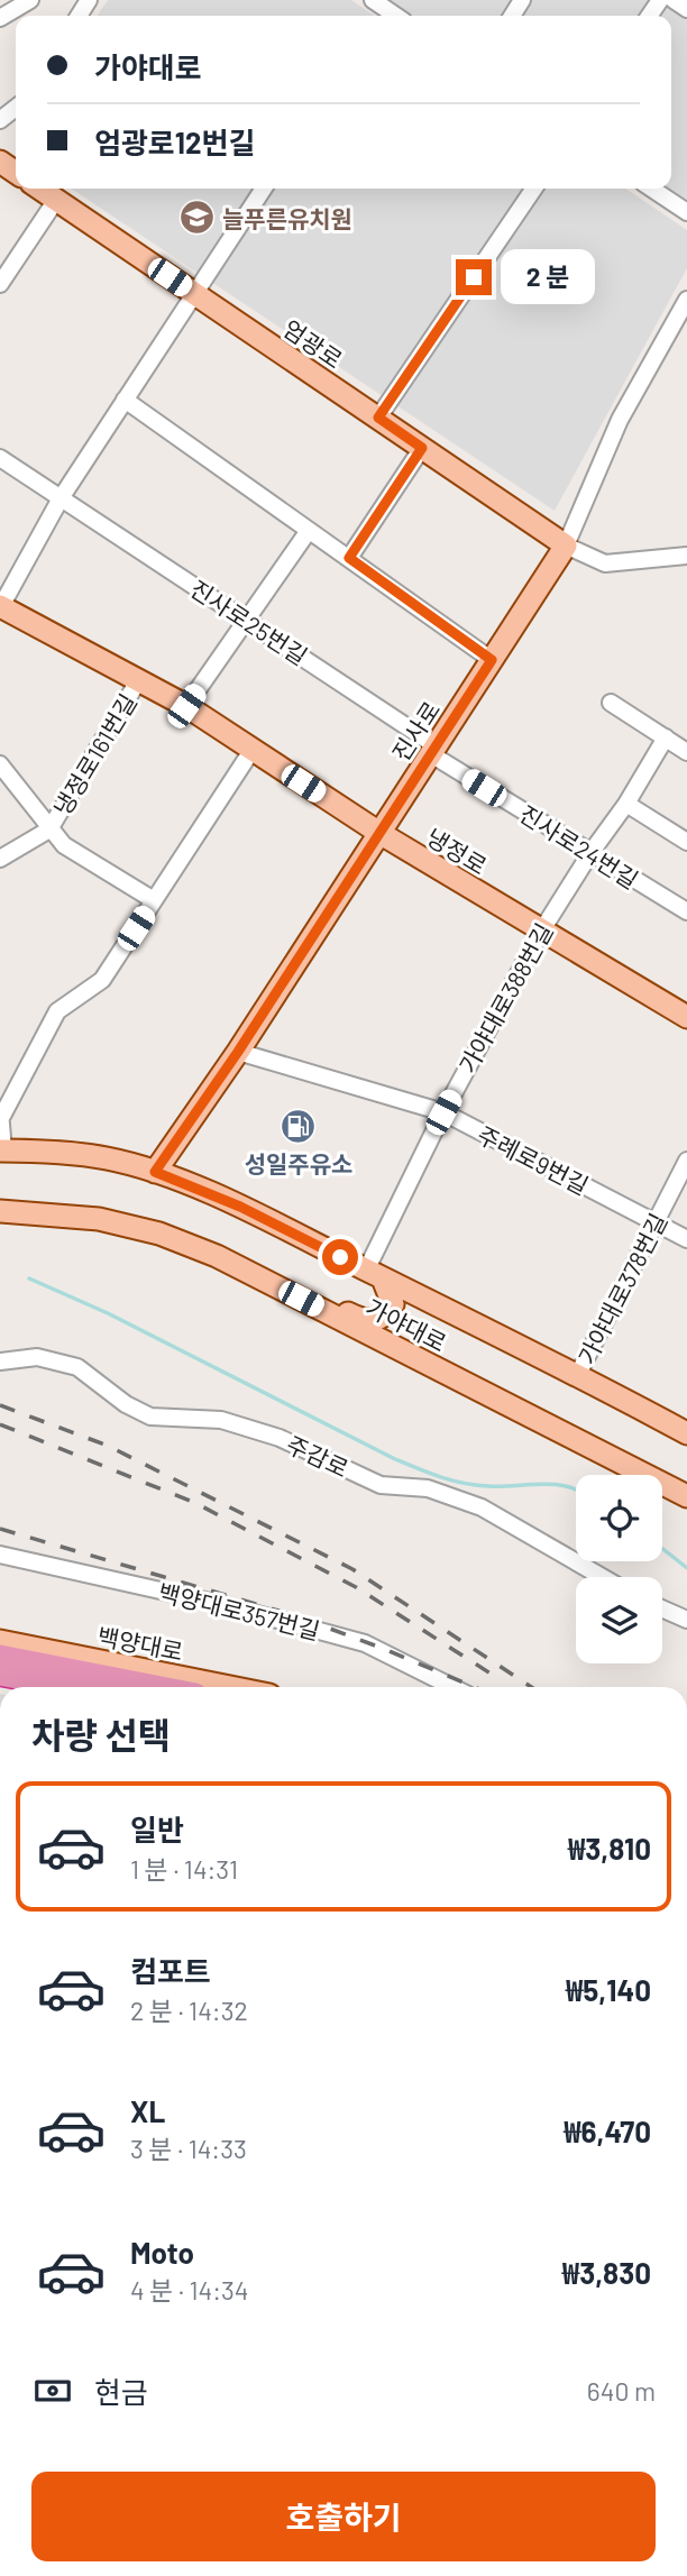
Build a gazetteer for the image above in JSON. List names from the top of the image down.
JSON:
{
  "streets": {
    "main road": [
      "엄광로",
      "진사로",
      "냉정로",
      "가야대로",
      "백양대로"
    ],
    "street": [
      "진사로25번길",
      "냉정로161번길",
      "진사로24번길",
      "가야대로388번길",
      "주례로9번길",
      "가야대로378번길",
      "주감로",
      "백양대로357번길"
    ]
  },
  "crossings": [
    ["엄광로", "진사로"],
    ["진사로25번길", "진사로"],
    ["진사로25번길", "진사로24번길"],
    ["진사로", "진사로24번길"],
    ["진사로", "냉정로"],
    ["진사로", "주례로9번길"],
    ["진사로", "가야대로"],
    ["냉정로161번길", "냉정로"],
    ["진사로24번길", "가야대로388번길"],
    ["냉정로", "가야대로388번길"],
    ["가야대로388번길", "주례로9번길"],
    ["가야대로388번길", "가야대로"],
    ["주례로9번길", "가야대로378번길"],
    ["가야대로378번길", "가야대로"]
  ],
  "places": {
    "school or university": ["늘푸른유치원"],
    "fuel station": ["성일주유소"]
  },
  "page": {
    "banner": ["가야대로", "엄광로12번길"],
    "bubble": "2 분",
    "heading": "차량 선택",
    "list": [
      {
        "name": "일반",
        "note": "1 분 · 14:31",
        "value": "₩3,810"
      },
      {
        "name": "컴포트",
        "note": "2 분 · 14:32",
        "value": "₩5,140"
      },
      {
        "name": "XL",
        "note": "3 분 · 14:33",
        "value": "₩6,470"
      },
      {
        "name": "Moto",
        "note": "4 분 · 14:34",
        "value": "₩3,830"
      }
    ],
    "pay": ["현금", "640 m"],
    "buttons": "호출하기"
  }
}
